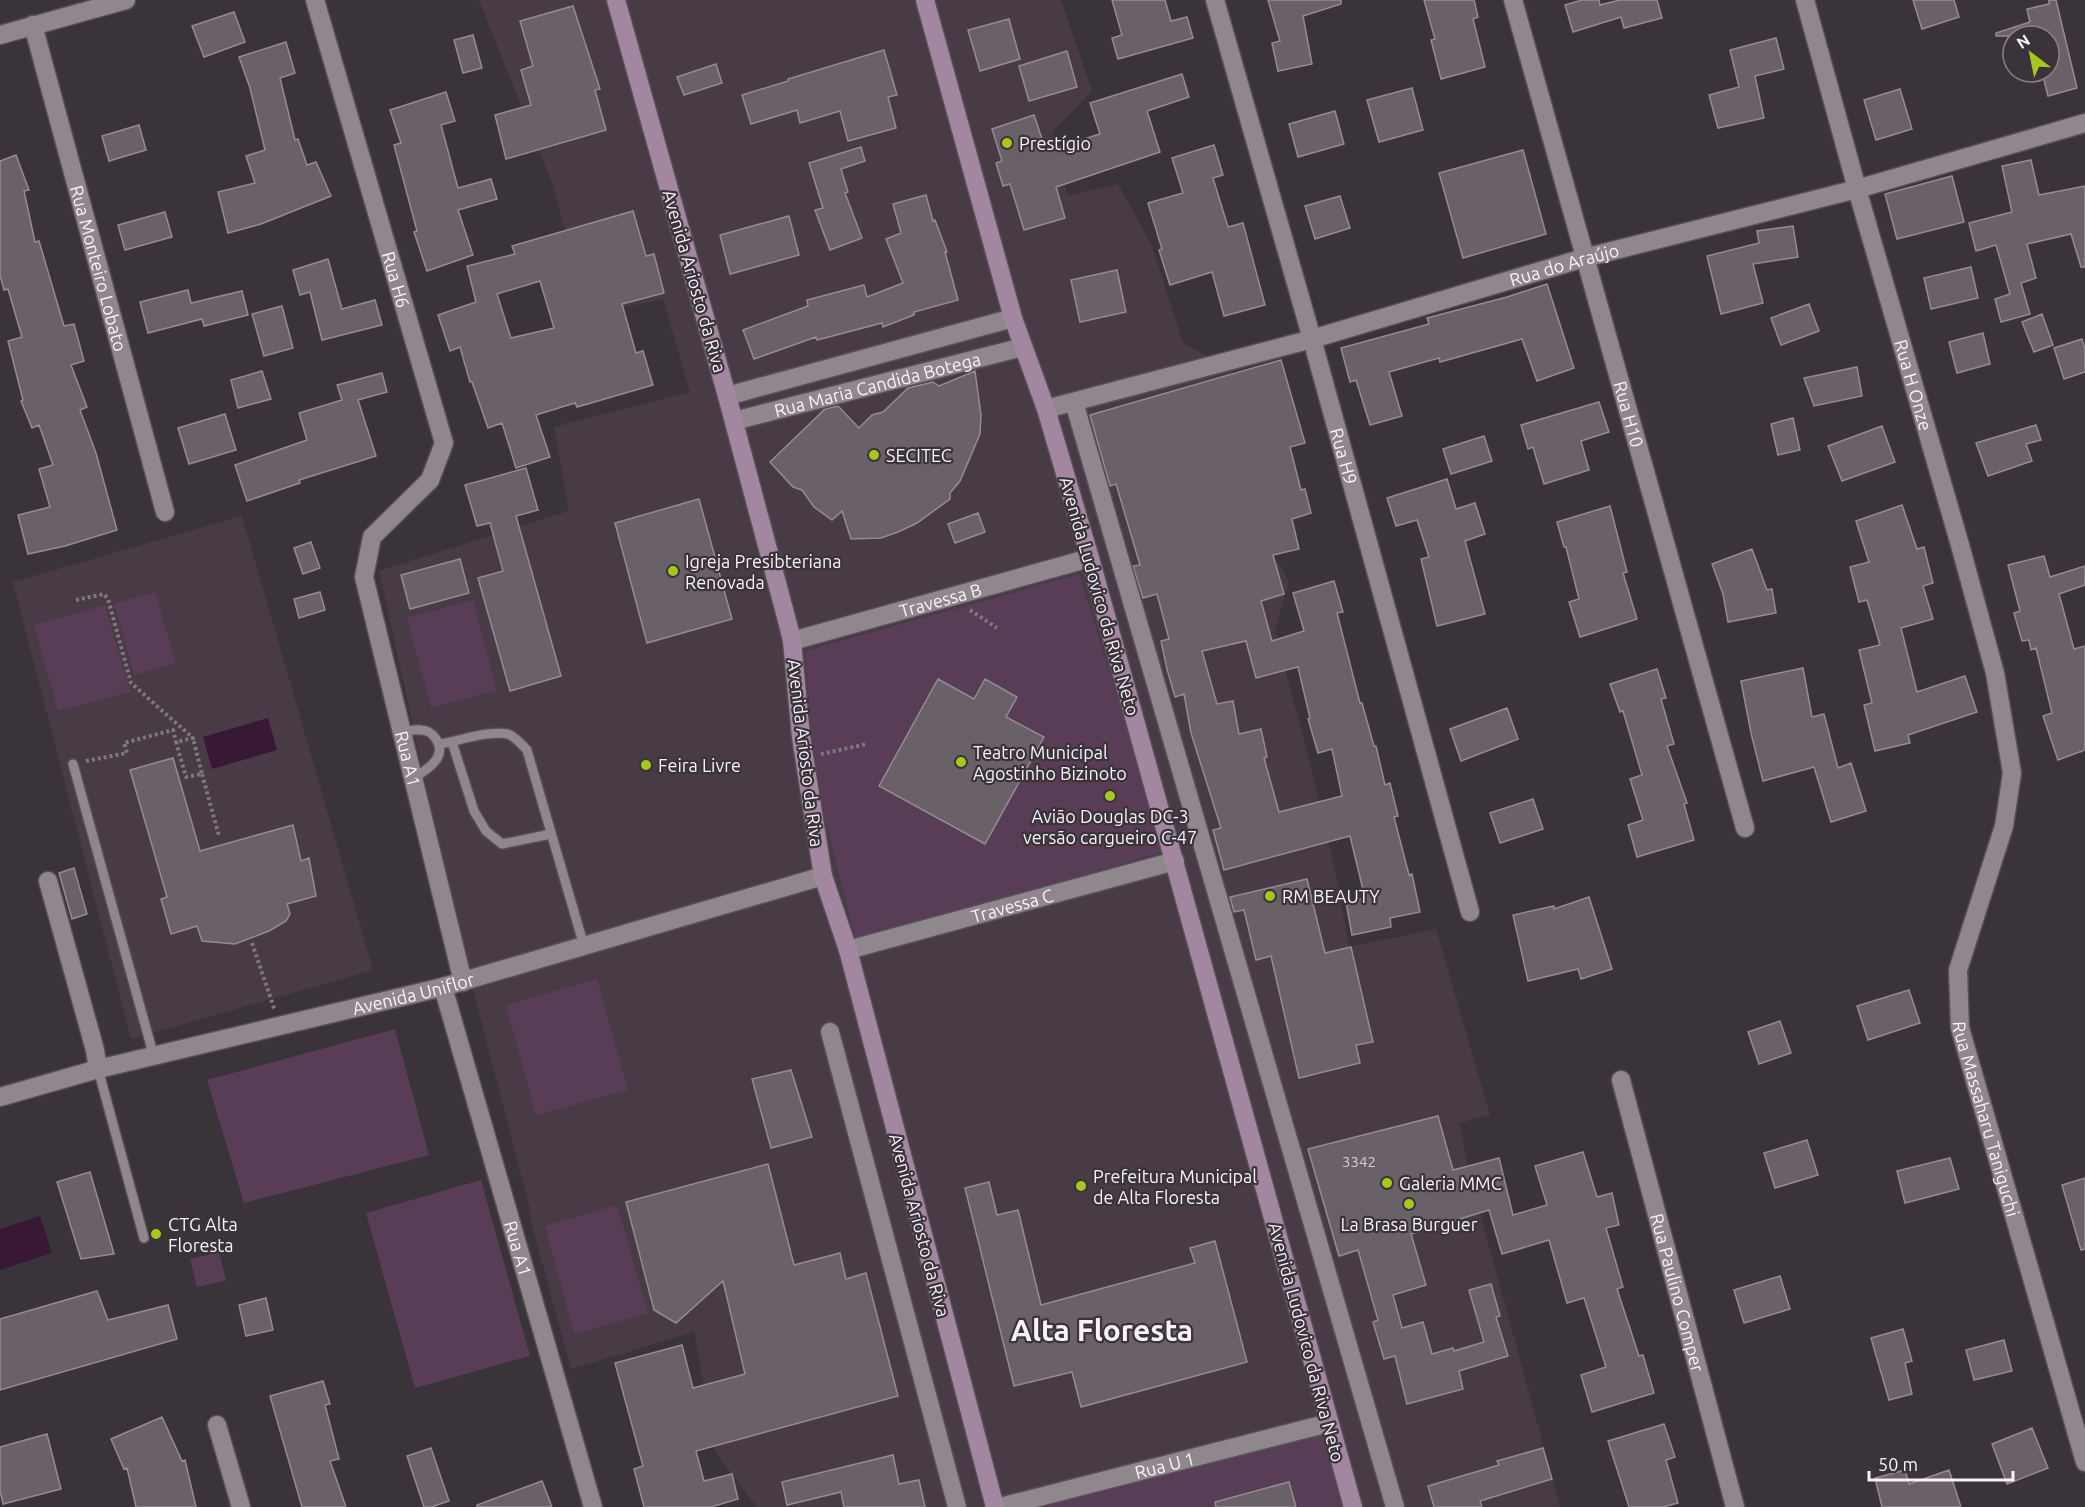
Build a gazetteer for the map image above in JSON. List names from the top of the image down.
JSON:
{
  "streets": {
    "street": [
      "Rua do Araújo",
      "Rua Monteiro Lobato",
      "Rua H6",
      "Avenida Ariosto da Riva",
      "Rua Maria Candida Botega",
      "Rua H Onze",
      "Rua H10",
      "Rua H9",
      "Avenida Ludovico da Riva Neto",
      "Travessa B",
      "Rua A1",
      "Travessa C",
      "Avenida Uniflor",
      "Rua Massaharu Taniguchi",
      "Rua Paulino Comper",
      "Rua U 1"
    ]
  },
  "crossings": [
    ["Rua do Araújo", "Rua H Onze"],
    ["Rua do Araújo", "Rua H10"],
    ["Rua do Araújo", "Rua H9"],
    ["Rua do Araújo", "Avenida Ludovico da Riva Neto"],
    ["Rua H6", "Rua A1"],
    ["Avenida Ariosto da Riva", "Rua Maria Candida Botega"],
    ["Avenida Ariosto da Riva", "Travessa B"],
    ["Avenida Ariosto da Riva", "Travessa C"],
    ["Avenida Ariosto da Riva", "Avenida Uniflor"],
    ["Rua Maria Candida Botega", "Avenida Ludovico da Riva Neto"],
    ["Rua H Onze", "Rua Massaharu Taniguchi"],
    ["Avenida Ludovico da Riva Neto", "Travessa B"],
    ["Avenida Ludovico da Riva Neto", "Travessa C"],
    ["Avenida Ludovico da Riva Neto", "Rua U 1"],
    ["Rua A1", "Avenida Uniflor"]
  ],
  "districts": ["Alta Floresta"],
  "places": [
    "Prestígio",
    "SECITEC",
    "Igreja Presibteriana Renovada",
    "Teatro Municipal Agostinho Bizinoto",
    "Feira Livre",
    "Avião Douglas DC-3 versão cargueiro C-47",
    "RM BEAUTY",
    "Galeria MMC",
    "Prefeitura Municipal de Alta Floresta",
    "La Brasa Burguer",
    "CTG Alta Floresta"
  ],
  "house_numbers": ["3342"],
  "scale_bar": "50 m",
  "north": "top left"
}
